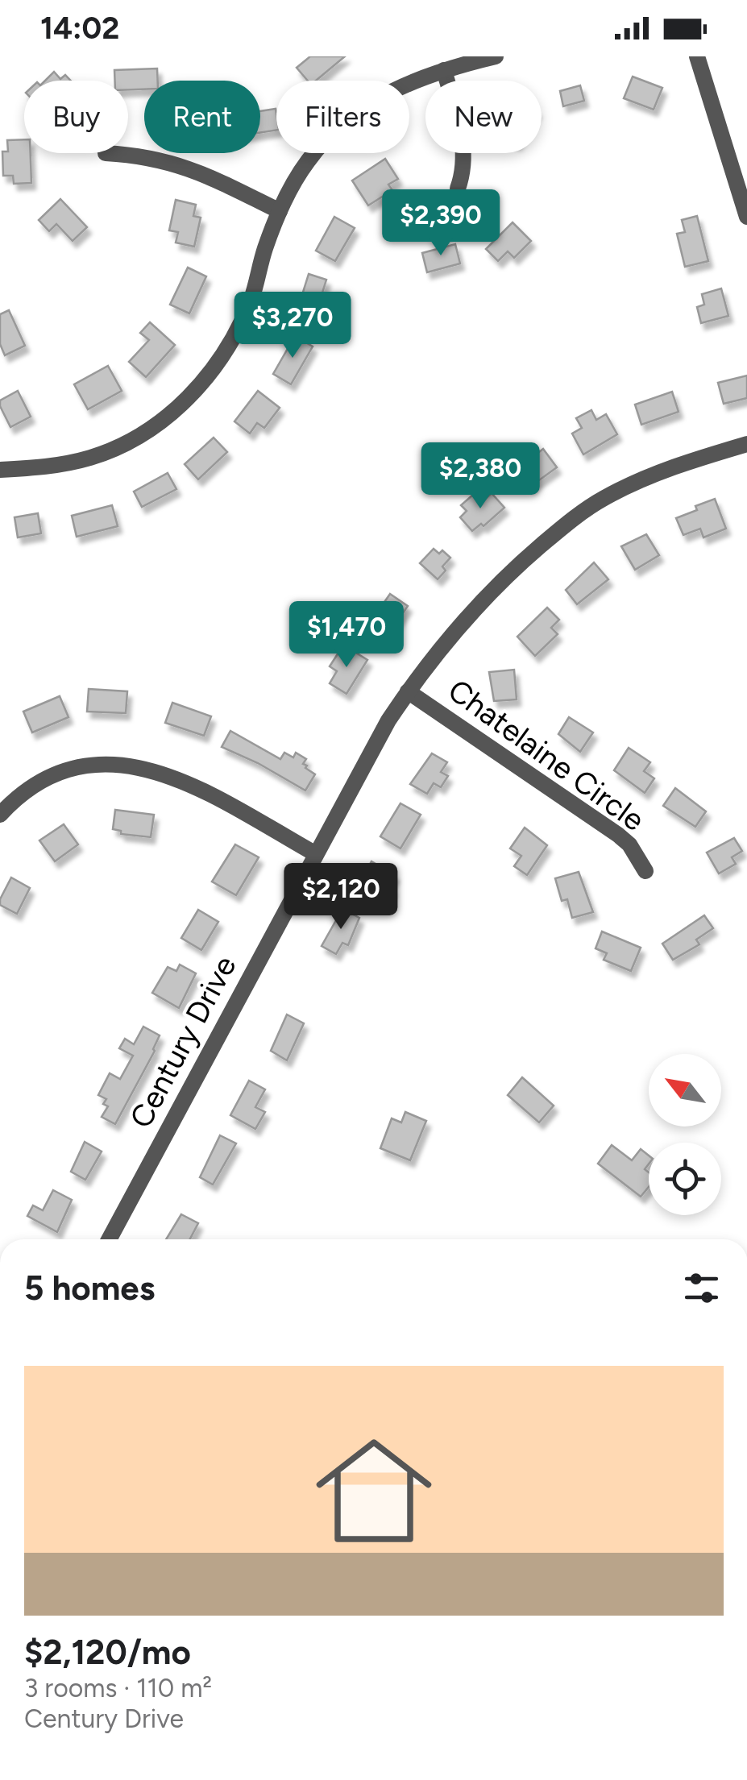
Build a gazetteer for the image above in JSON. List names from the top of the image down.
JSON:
{
  "streets": {
    "street": ["Chatelaine Circle", "Century Drive"]
  },
  "crossings": [
    ["Chatelaine Circle", "Century Drive"]
  ],
  "north": "top left",
  "page": {
    "status": "14:02",
    "chip": [
      "Buy",
      "Rent",
      "Filters",
      "New"
    ],
    "price": [
      "$2,390",
      "$3,270",
      "$2,380",
      "$1,470",
      "$2,120"
    ],
    "heading": "5 homes",
    "list": [
      {
        "name": "$2,120/mo",
        "note": "3 rooms · 110 m² · Century Drive"
      }
    ]
  }
}
